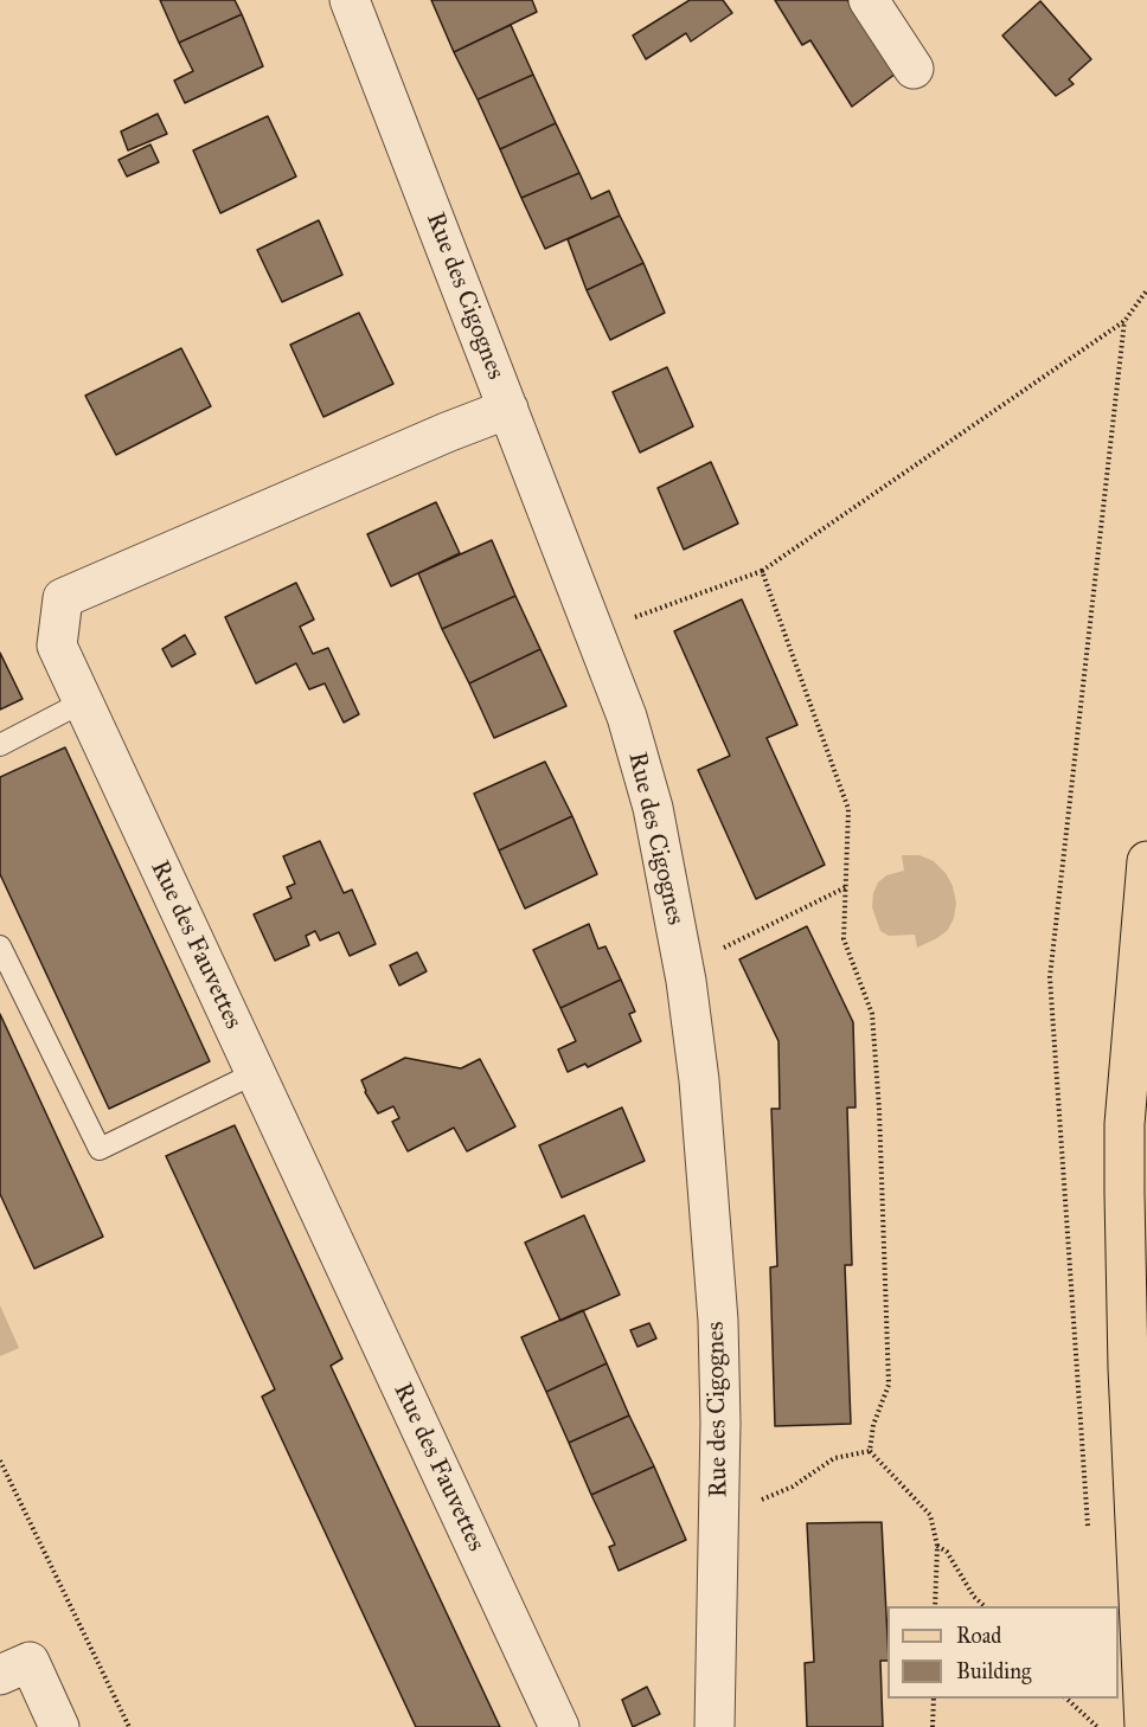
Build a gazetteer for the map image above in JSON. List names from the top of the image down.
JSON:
{
  "streets": {
    "street": ["Rue des Cigognes", "Rue des Fauvettes"]
  },
  "crossings": [
    ["Rue des Cigognes", "Rue des Fauvettes"]
  ],
  "legend": ["Road", "Building"]
}
